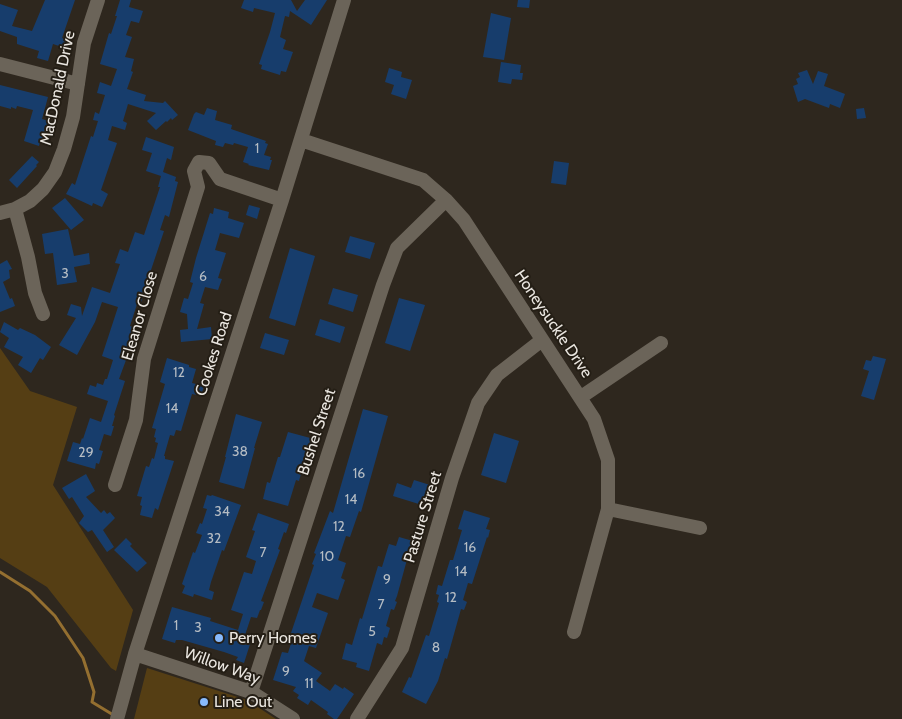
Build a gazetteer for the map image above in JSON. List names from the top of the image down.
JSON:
{
  "streets": {
    "street": [
      "MacDonald Drive",
      "Eleanor Close",
      "Honeysuckle Drive",
      "Cookes Road",
      "Bushel Street",
      "Pasture Street",
      "Willow Way"
    ]
  },
  "crossings": [
    ["Eleanor Close", "Cookes Road"],
    ["Honeysuckle Drive", "Cookes Road"],
    ["Honeysuckle Drive", "Bushel Street"],
    ["Honeysuckle Drive", "Pasture Street"],
    ["Cookes Road", "Willow Way"],
    ["Bushel Street", "Willow Way"]
  ],
  "places": ["Perry Homes", "Line Out"],
  "house_numbers": [
    "1",
    "3",
    "6",
    "12",
    "14",
    "38",
    "29",
    "16",
    "14",
    "34",
    "12",
    "32",
    "16",
    "7",
    "10",
    "14",
    "9",
    "12",
    "7",
    "1",
    "3",
    "5",
    "8",
    "9",
    "11"
  ]
}
